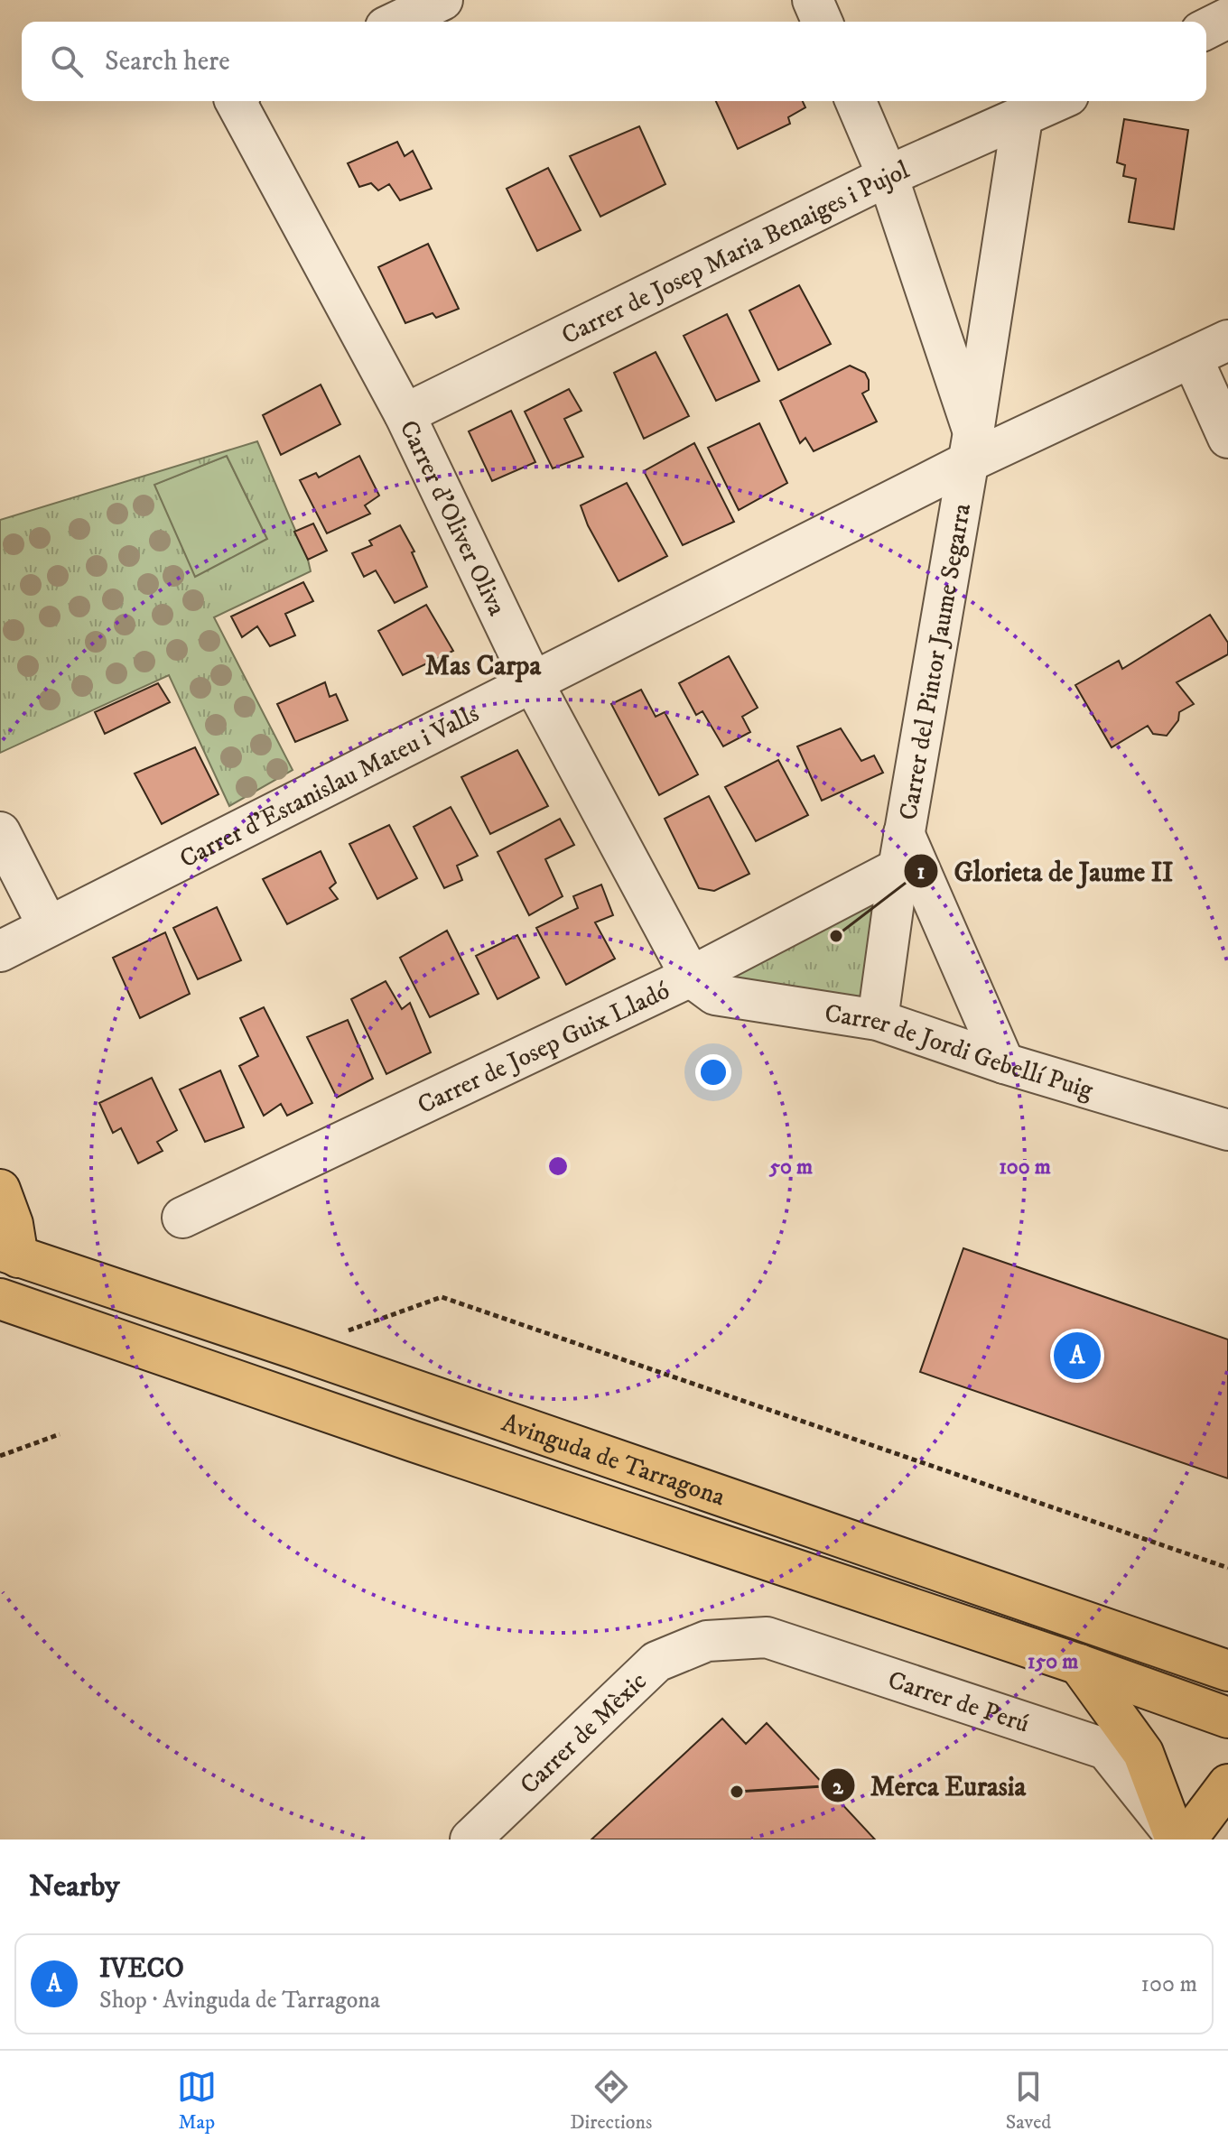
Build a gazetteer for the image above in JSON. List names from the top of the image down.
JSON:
{
  "streets": {
    "main road": ["Avinguda de Tarragona"],
    "street": [
      "Carrer de Josep Maria Benaiges i Pujol",
      "Carrer d'Oliver Oliva",
      "Carrer del Pintor Jaume Segarra",
      "Carrer d'Estanislau Mateu i Valls",
      "Carrer de Josep Guix Lladó",
      "Carrer de Jordi Gebellí Puig",
      "Carrer de Perú",
      "Carrer de Mèxic"
    ]
  },
  "crossings": [
    ["Carrer de Josep Maria Benaiges i Pujol", "Carrer d'Oliver Oliva"],
    ["Carrer de Josep Maria Benaiges i Pujol", "Carrer del Pintor Jaume Segarra"],
    ["Carrer d'Oliver Oliva", "Carrer d'Estanislau Mateu i Valls"],
    ["Carrer d'Oliver Oliva", "Carrer de Josep Guix Lladó"],
    ["Carrer d'Oliver Oliva", "Carrer de Jordi Gebellí Puig"],
    ["Carrer del Pintor Jaume Segarra", "Carrer d'Estanislau Mateu i Valls"],
    ["Carrer del Pintor Jaume Segarra", "Carrer de Josep Guix Lladó"],
    ["Carrer del Pintor Jaume Segarra", "Carrer de Jordi Gebellí Puig"],
    ["Carrer de Josep Guix Lladó", "Carrer de Jordi Gebellí Puig"],
    ["Carrer de Perú", "Carrer de Mèxic"]
  ],
  "districts": ["Mas Carpa"],
  "places": ["Glorieta de Jaume II", "Merca Eurasia"],
  "page": {
    "search": "Search here",
    "pins": "A",
    "heading": "Nearby",
    "list": [
      {
        "mark": "A",
        "name": "IVECO",
        "note": "Shop · Avinguda de Tarragona",
        "value": "100 m"
      }
    ],
    "nav": ["Map", "Directions", "Saved"]
  },
  "rings": ["50 m", "100 m", "150 m"]
}
